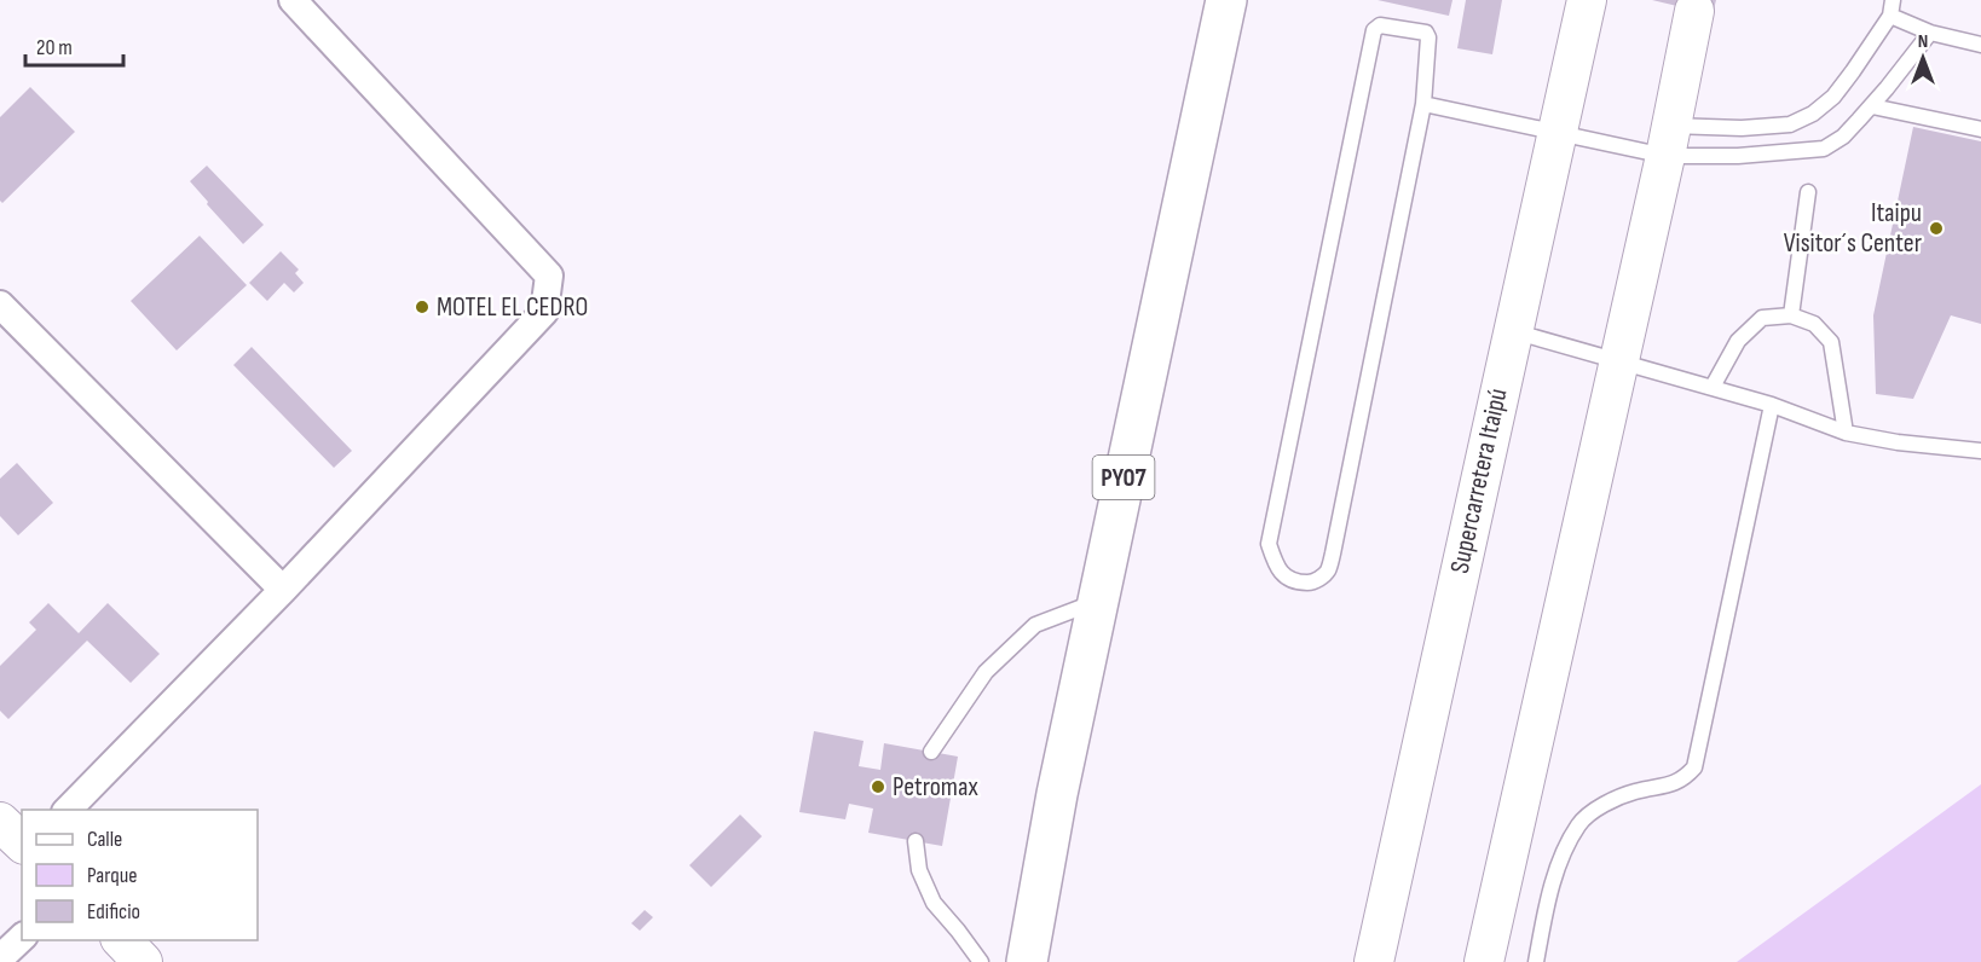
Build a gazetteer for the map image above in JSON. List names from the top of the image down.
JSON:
{
  "streets": {
    "highway": ["PY07"],
    "street": ["Supercarretera Itaipú"]
  },
  "places": ["Itaipu Visitor´s Center", "MOTEL EL CEDRO", "Petromax"],
  "legend": ["Calle", "Parque", "Edificio"],
  "scale_bar": "20 m",
  "north": "top"
}
